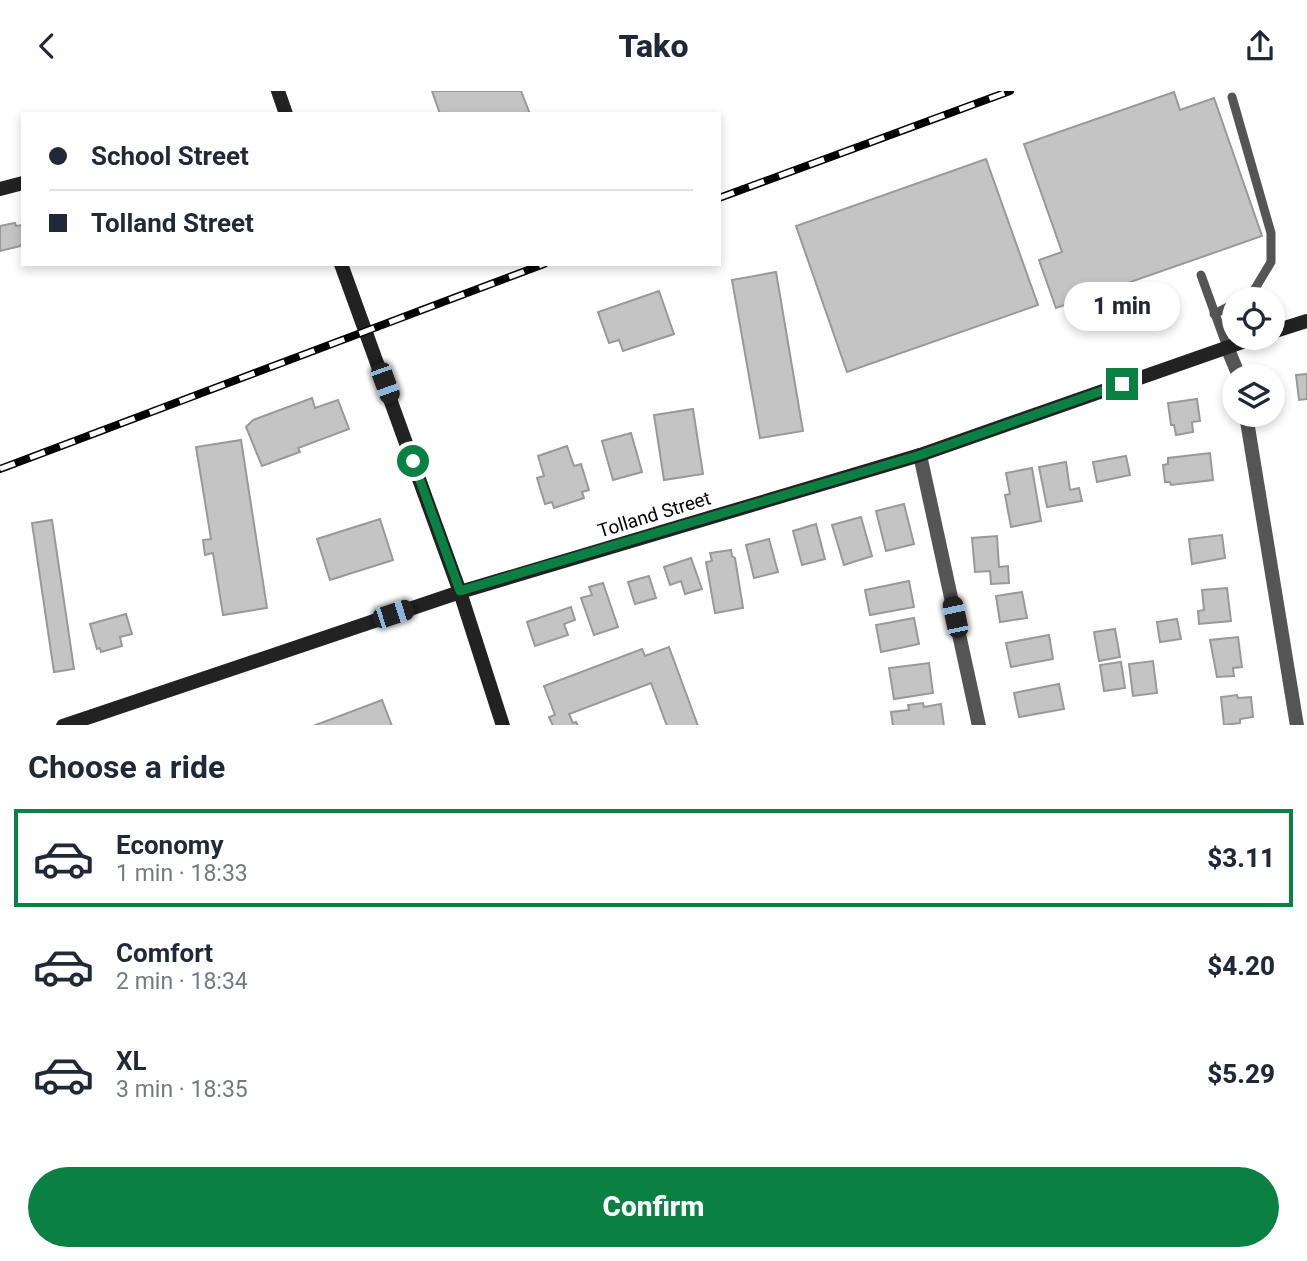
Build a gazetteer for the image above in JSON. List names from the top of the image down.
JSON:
{
  "streets": {
    "main road": ["Tolland Street"]
  },
  "page": {
    "header": "Tako",
    "banner": ["School Street", "Tolland Street"],
    "bubble": "1 min",
    "heading": "Choose a ride",
    "list": [
      {
        "name": "Economy",
        "note": "1 min · 18:33",
        "value": "$3.11"
      },
      {
        "name": "Comfort",
        "note": "2 min · 18:34",
        "value": "$4.20"
      },
      {
        "name": "XL",
        "note": "3 min · 18:35",
        "value": "$5.29"
      }
    ],
    "buttons": "Confirm"
  }
}
